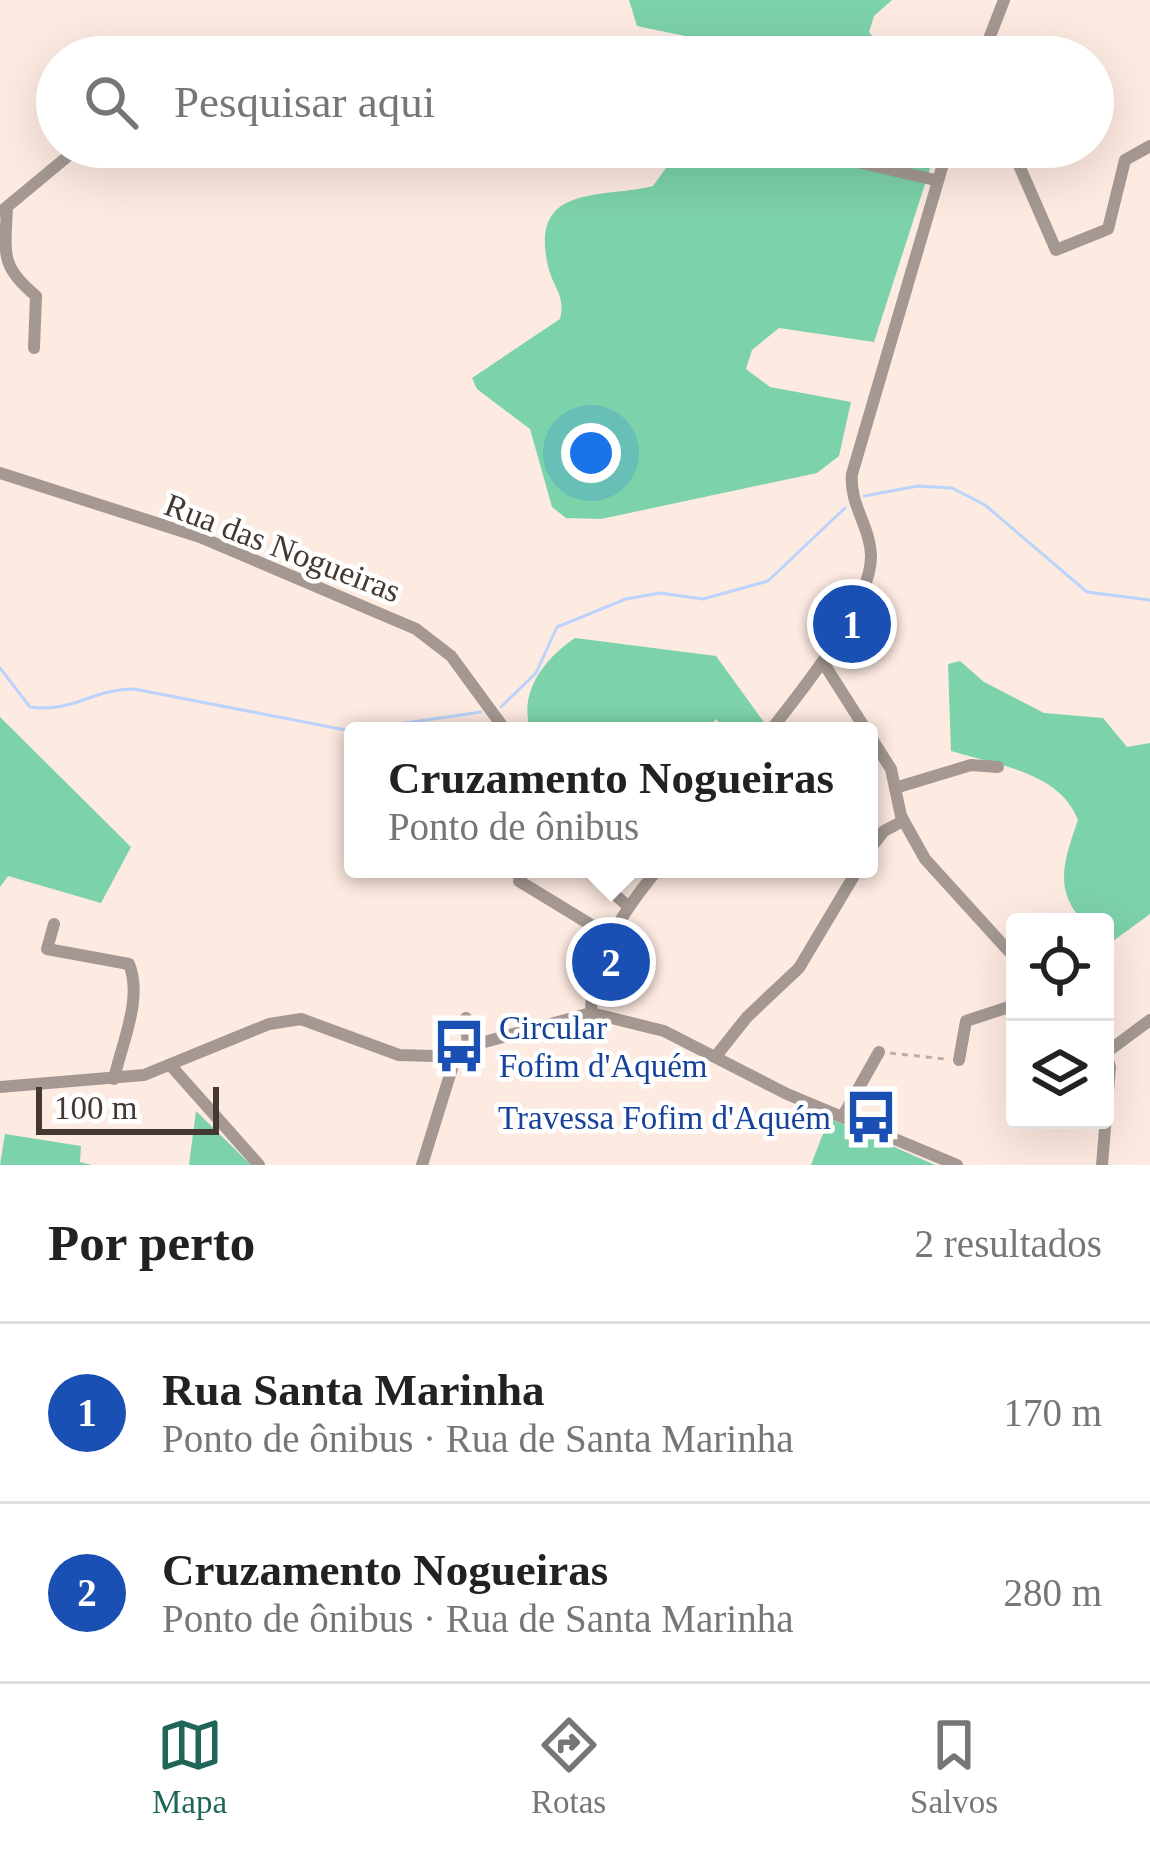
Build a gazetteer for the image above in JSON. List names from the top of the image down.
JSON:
{
  "streets": {
    "street": ["Rua das Nogueiras"]
  },
  "places": {
    "bus stop": ["Circular Fofim d'Aquém", "Travessa Fofim d'Aquém"]
  },
  "scale_bar": "100 m",
  "page": {
    "search": "Pesquisar aqui",
    "pins": ["1", "2"],
    "popup": ["Cruzamento Nogueiras", "Ponto de ônibus"],
    "scale": "100 m",
    "heading": ["Por perto", "2 resultados"],
    "list": [
      {
        "mark": "1",
        "name": "Rua Santa Marinha",
        "note": "Ponto de ônibus · Rua de Santa Marinha",
        "value": "170 m"
      },
      {
        "mark": "2",
        "name": "Cruzamento Nogueiras",
        "note": "Ponto de ônibus · Rua de Santa Marinha",
        "value": "280 m"
      }
    ],
    "nav": ["Mapa", "Rotas", "Salvos"]
  }
}
